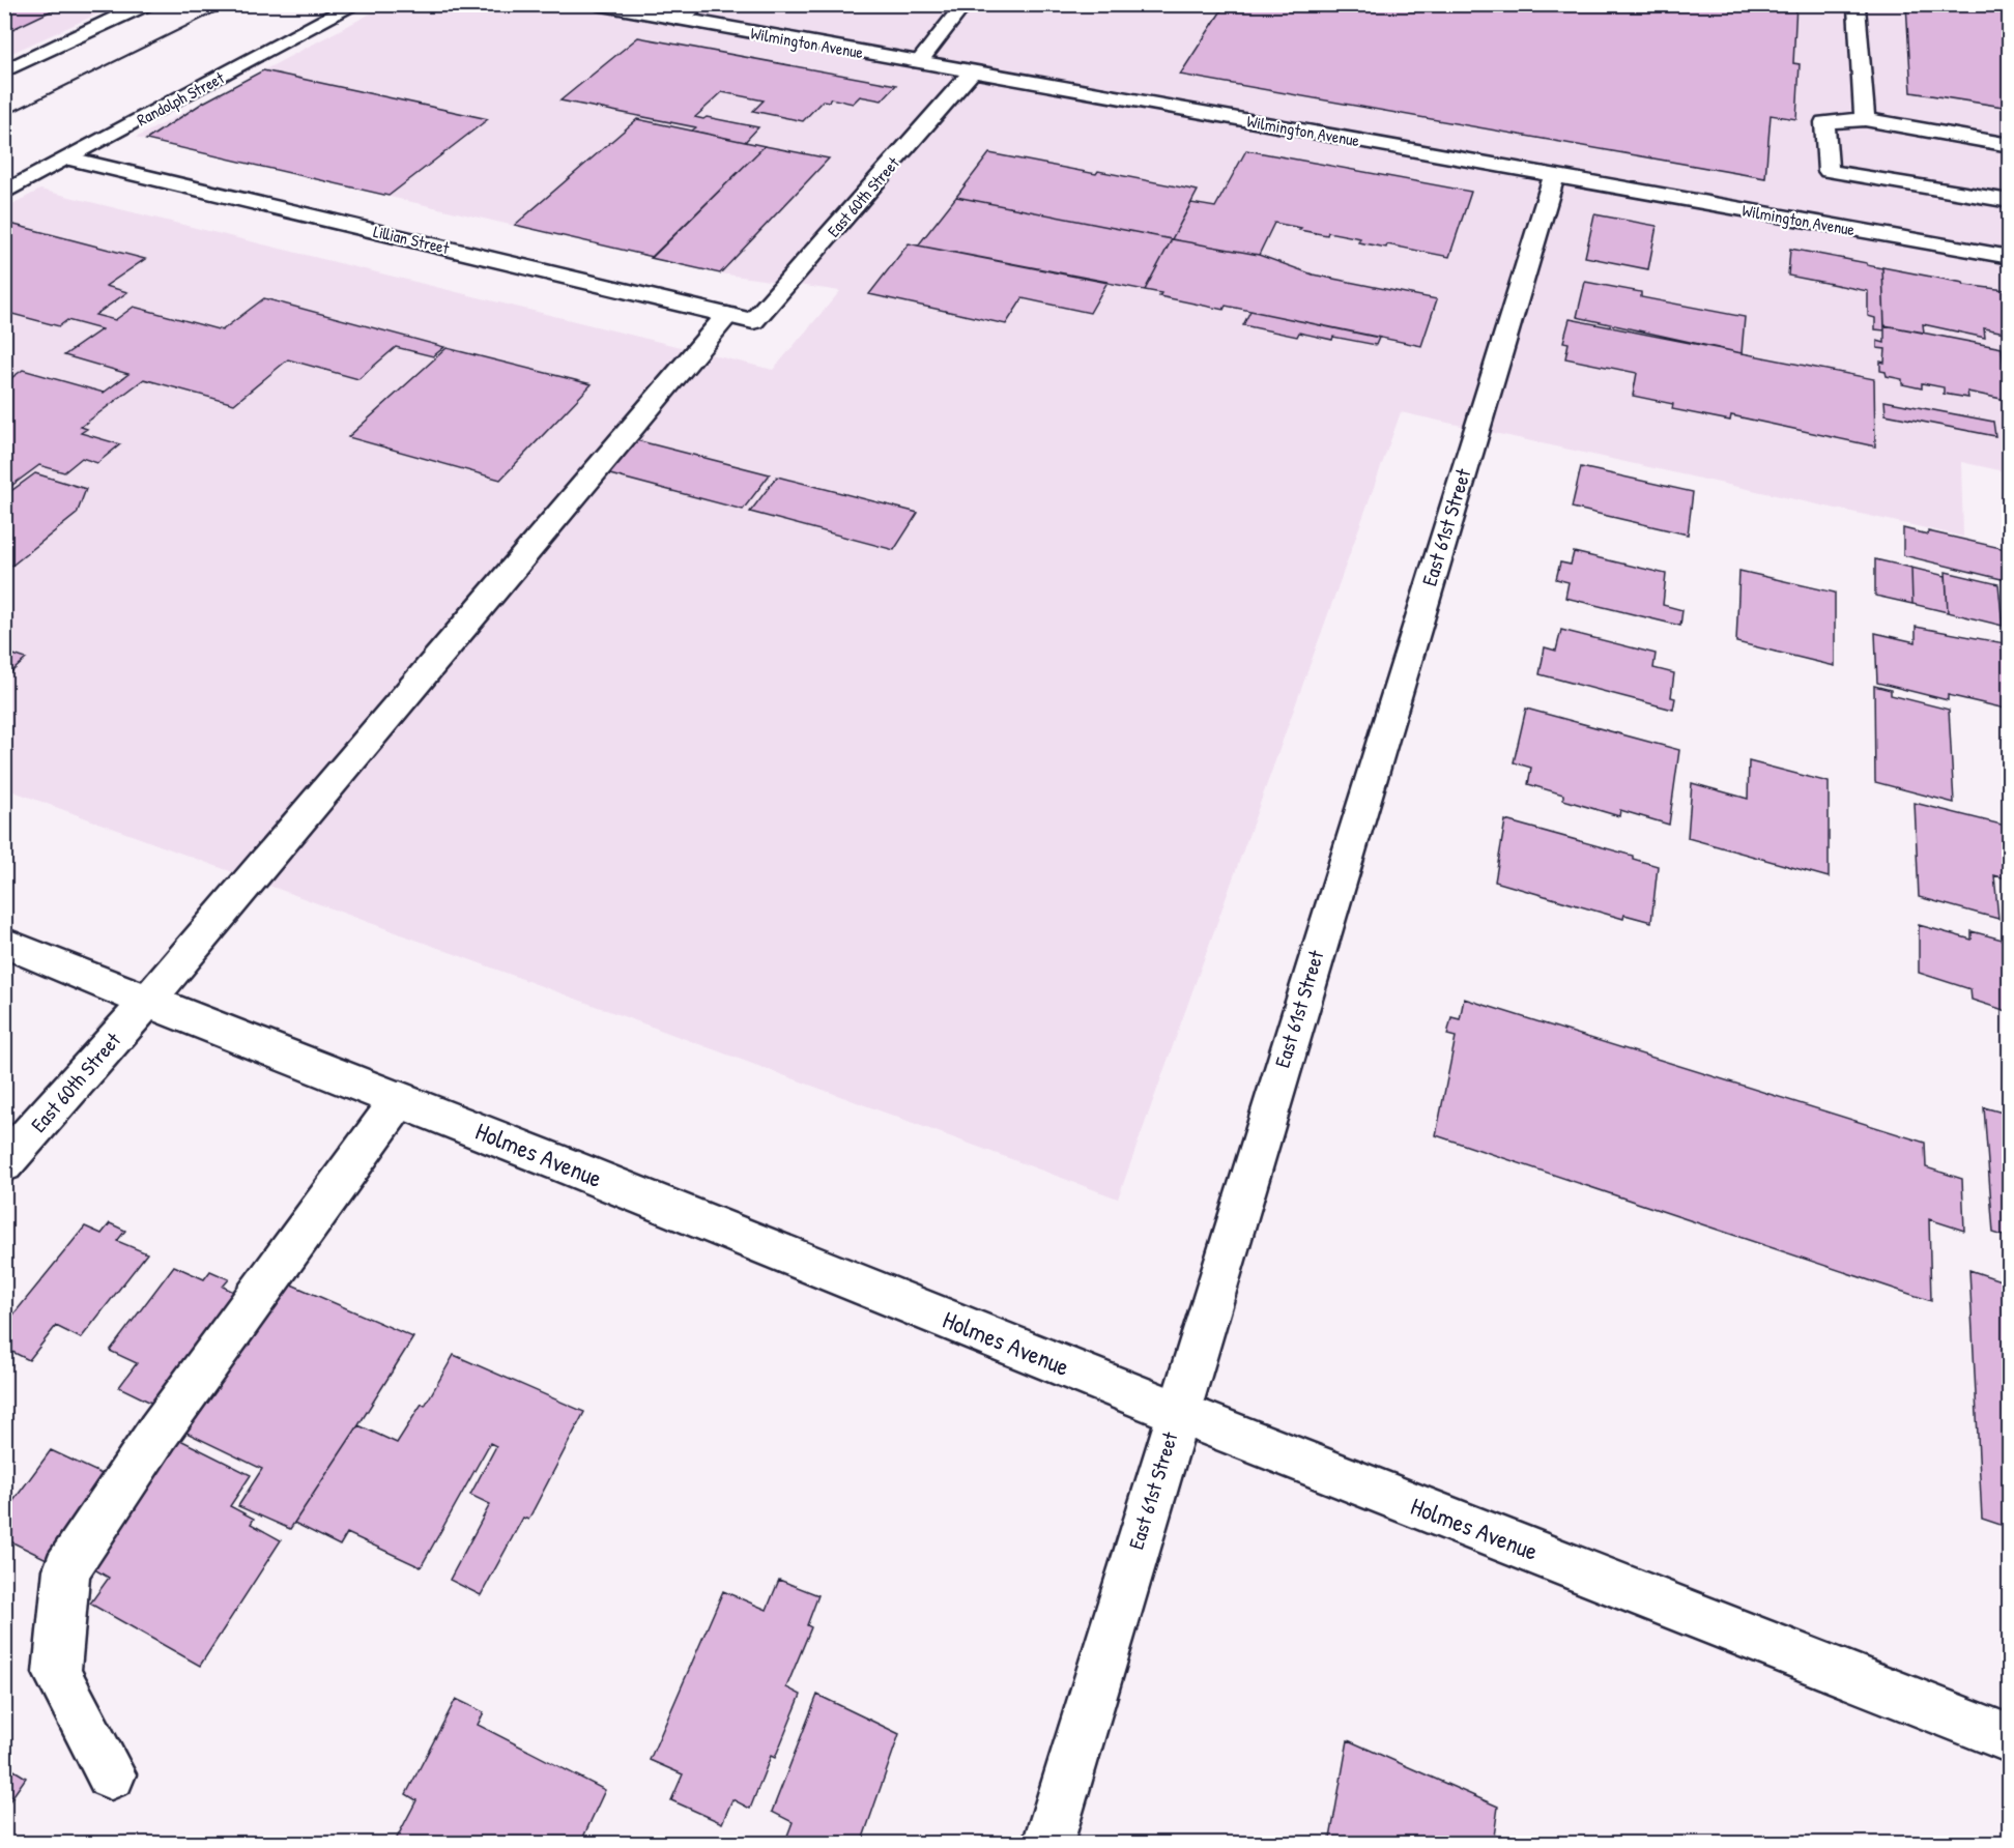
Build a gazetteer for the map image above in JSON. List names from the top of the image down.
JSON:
{
  "streets": {
    "street": [
      "Wilmington Avenue",
      "Randolph Street",
      "East 60th Street",
      "Lillian Street",
      "East 61st Street",
      "Holmes Avenue"
    ]
  },
  "crossings": [
    ["Wilmington Avenue", "East 60th Street"],
    ["Wilmington Avenue", "East 61st Street"],
    ["Randolph Street", "Lillian Street"],
    ["East 60th Street", "Lillian Street"],
    ["East 60th Street", "Holmes Avenue"],
    ["East 61st Street", "Holmes Avenue"]
  ]
}
